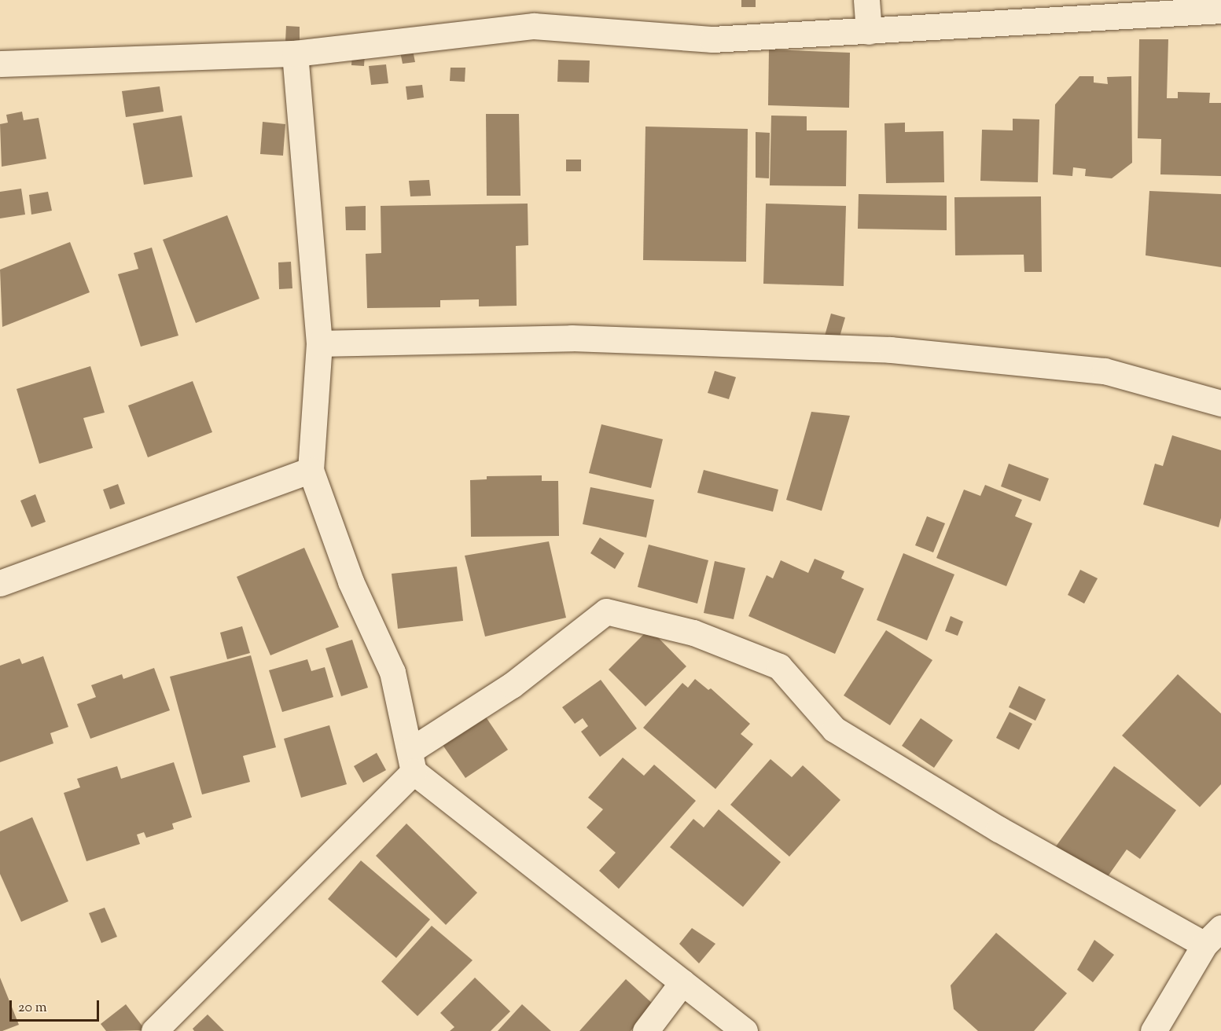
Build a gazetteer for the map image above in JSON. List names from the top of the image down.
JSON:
{
  "scale_bar": "20 m"
}
